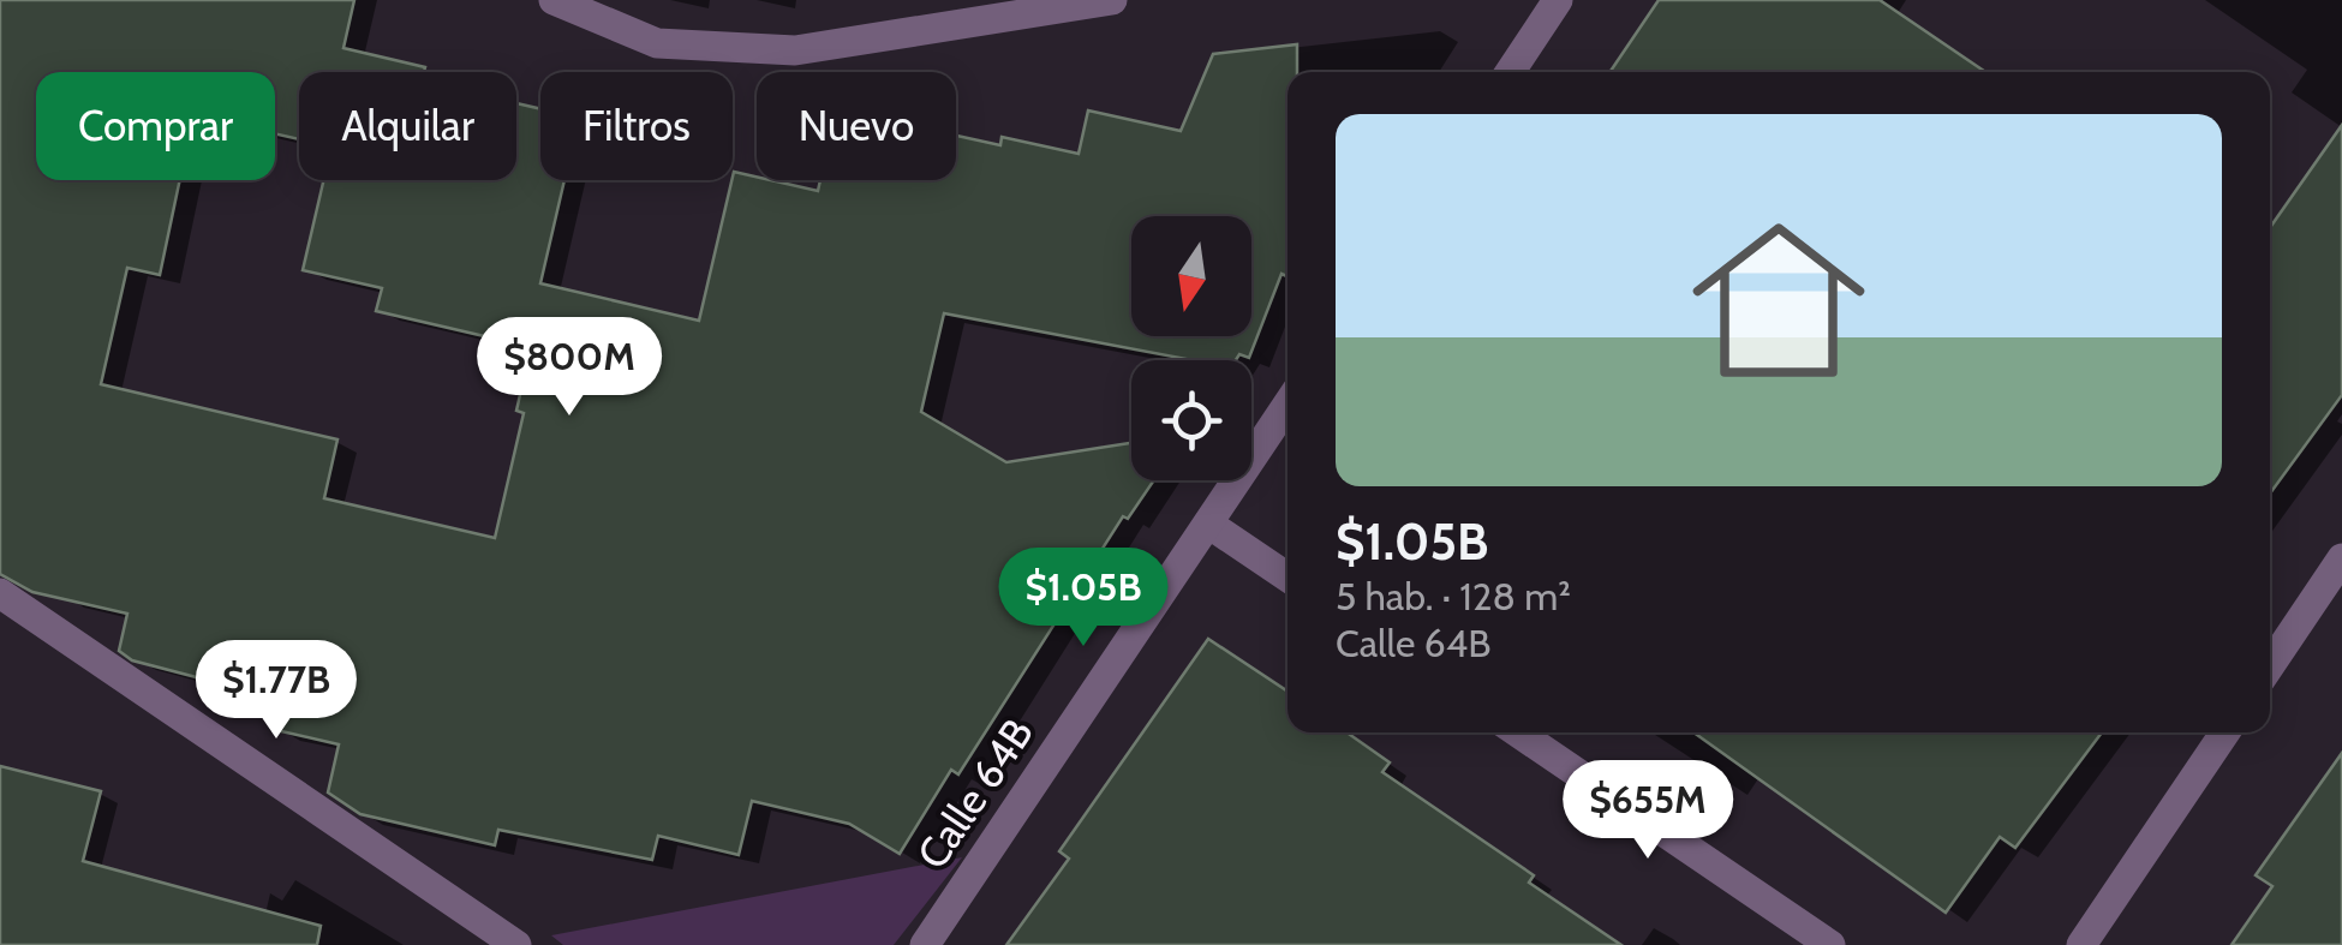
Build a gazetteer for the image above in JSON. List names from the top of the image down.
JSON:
{
  "streets": {
    "street": ["Calle 64B"]
  },
  "north": "bottom",
  "page": {
    "chip": [
      "Comprar",
      "Alquilar",
      "Filtros",
      "Nuevo"
    ],
    "list": [
      {
        "name": "$1.05B",
        "note": "5 hab. · 128 m² · Calle 64B"
      }
    ],
    "price": [
      "$800M",
      "$1.05B",
      "$1.77B",
      "$655M"
    ]
  }
}
